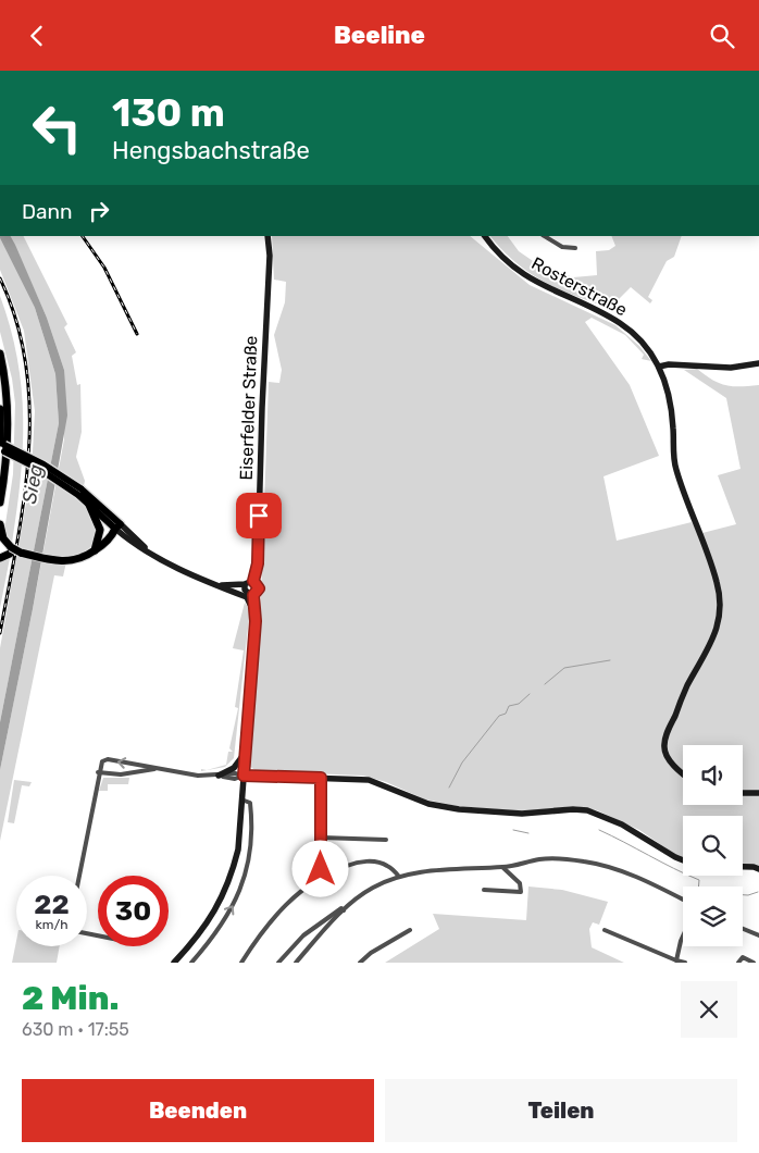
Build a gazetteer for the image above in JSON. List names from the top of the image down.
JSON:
{
  "streets": {
    "street": ["Rosterstraße", "Eiserfelder Straße"]
  },
  "water": ["Sieg"],
  "page": {
    "header": "Beeline",
    "turn": ["130 m", "Hengsbachstraße"],
    "then": "Dann",
    "speed": "22 km/h",
    "limit": "30",
    "heading": ["2 Min.", "630 m · 17:55"],
    "buttons": ["Beenden", "Teilen"]
  }
}
